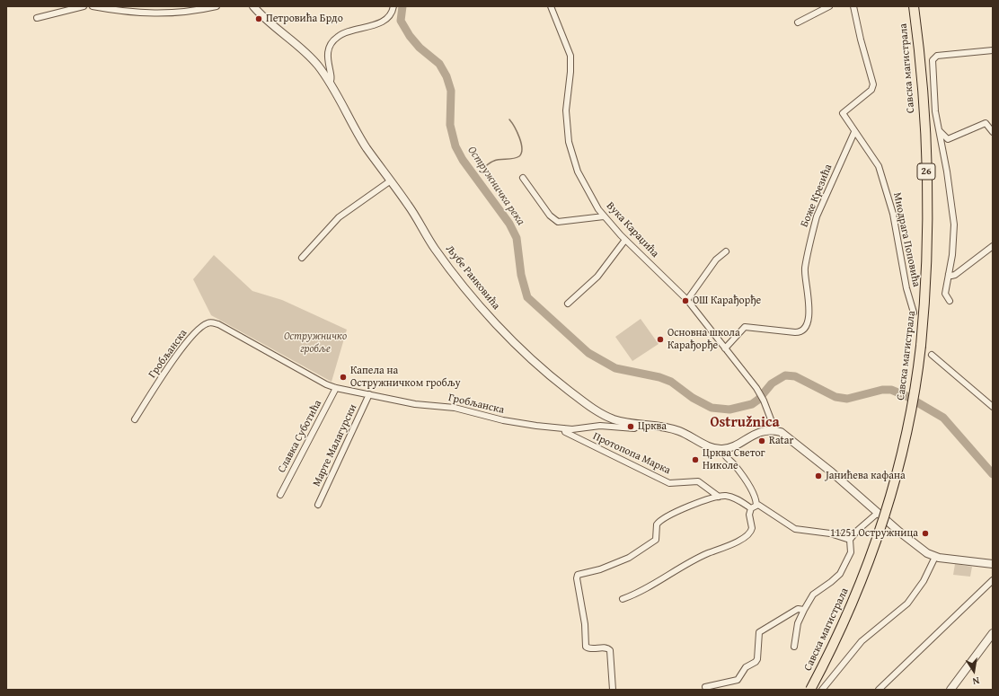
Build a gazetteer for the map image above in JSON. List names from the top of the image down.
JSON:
{
  "streets": {
    "main road": ["Савска магистрала", "26"],
    "street": [
      "Боже Крезића",
      "Вука Караџића",
      "Миодрага Поповића",
      "Љубе Ранковића",
      "Гробљанска",
      "Славка Суботића",
      "Марте Малагурски",
      "Протопопа Марка"
    ]
  },
  "crossings": [
    ["Боже Крезића", "Вука Караџића"],
    ["Боже Крезића", "Миодрага Поповића"],
    ["Љубе Ранковића", "Гробљанска"],
    ["Гробљанска", "Славка Суботића"],
    ["Гробљанска", "Марте Малагурски"],
    ["Гробљанска", "Протопопа Марка"]
  ],
  "districts": ["Ostružnica"],
  "water": ["Остружничка река"],
  "parks": ["Остружничко гробље"],
  "places": [
    "Петровића Брдо",
    "ОШ Карађорђе",
    "Основна школа Карађорђе",
    "Капела на Остружничком гробљу",
    "Црква",
    "Ratar",
    "Црква Светог Николе",
    "Јанићева кафана",
    "11251 Остружница"
  ],
  "north": "bottom"
}
